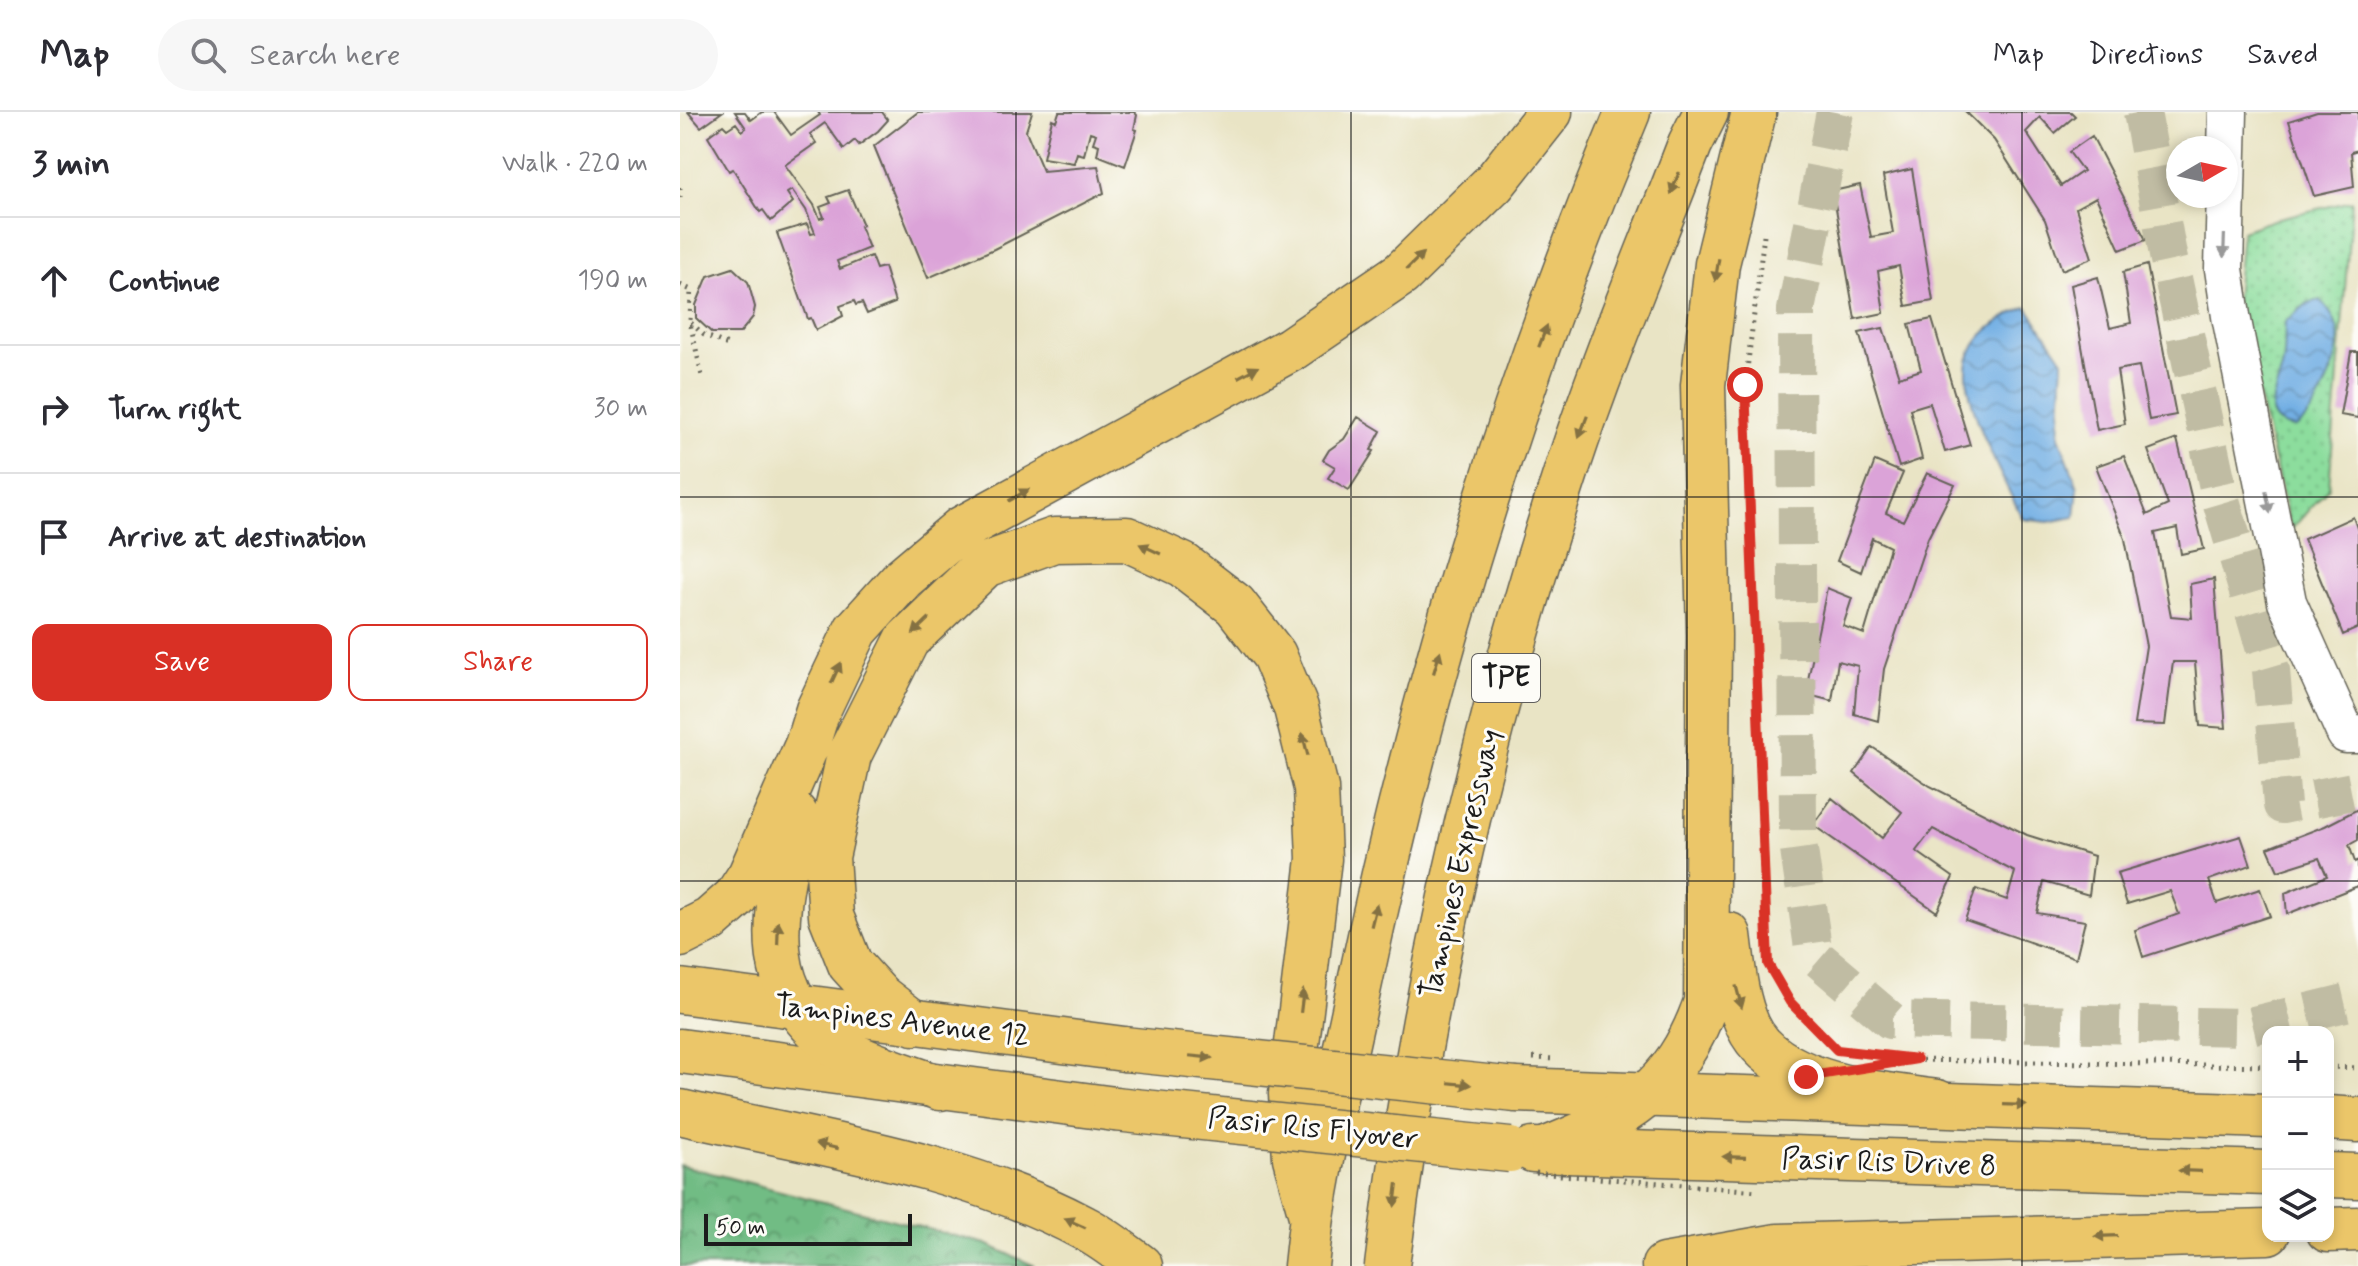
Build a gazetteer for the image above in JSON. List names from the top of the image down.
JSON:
{
  "streets": {
    "main road": [
      "TPE",
      "Tampines Expressway",
      "Tampines Avenue 12",
      "Pasir Ris Flyover",
      "Pasir Ris Drive 8"
    ]
  },
  "crossings": [
    ["Tampines Avenue 12", "Pasir Ris Flyover"],
    ["Pasir Ris Flyover", "Pasir Ris Drive 8"]
  ],
  "scale_bar": "50 m",
  "north": "right",
  "page": {
    "header": "Map",
    "search": "Search here",
    "nav": ["Map", "Directions", "Saved"],
    "heading": ["3 min", "Walk · 220 m"],
    "list": [
      ["Continue", "190 m"],
      ["Turn right", "30 m"],
      "Arrive at destination"
    ],
    "buttons": ["Save", "Share"],
    "map_buttons": ["+", "−"],
    "scale": "50 m"
  }
}
